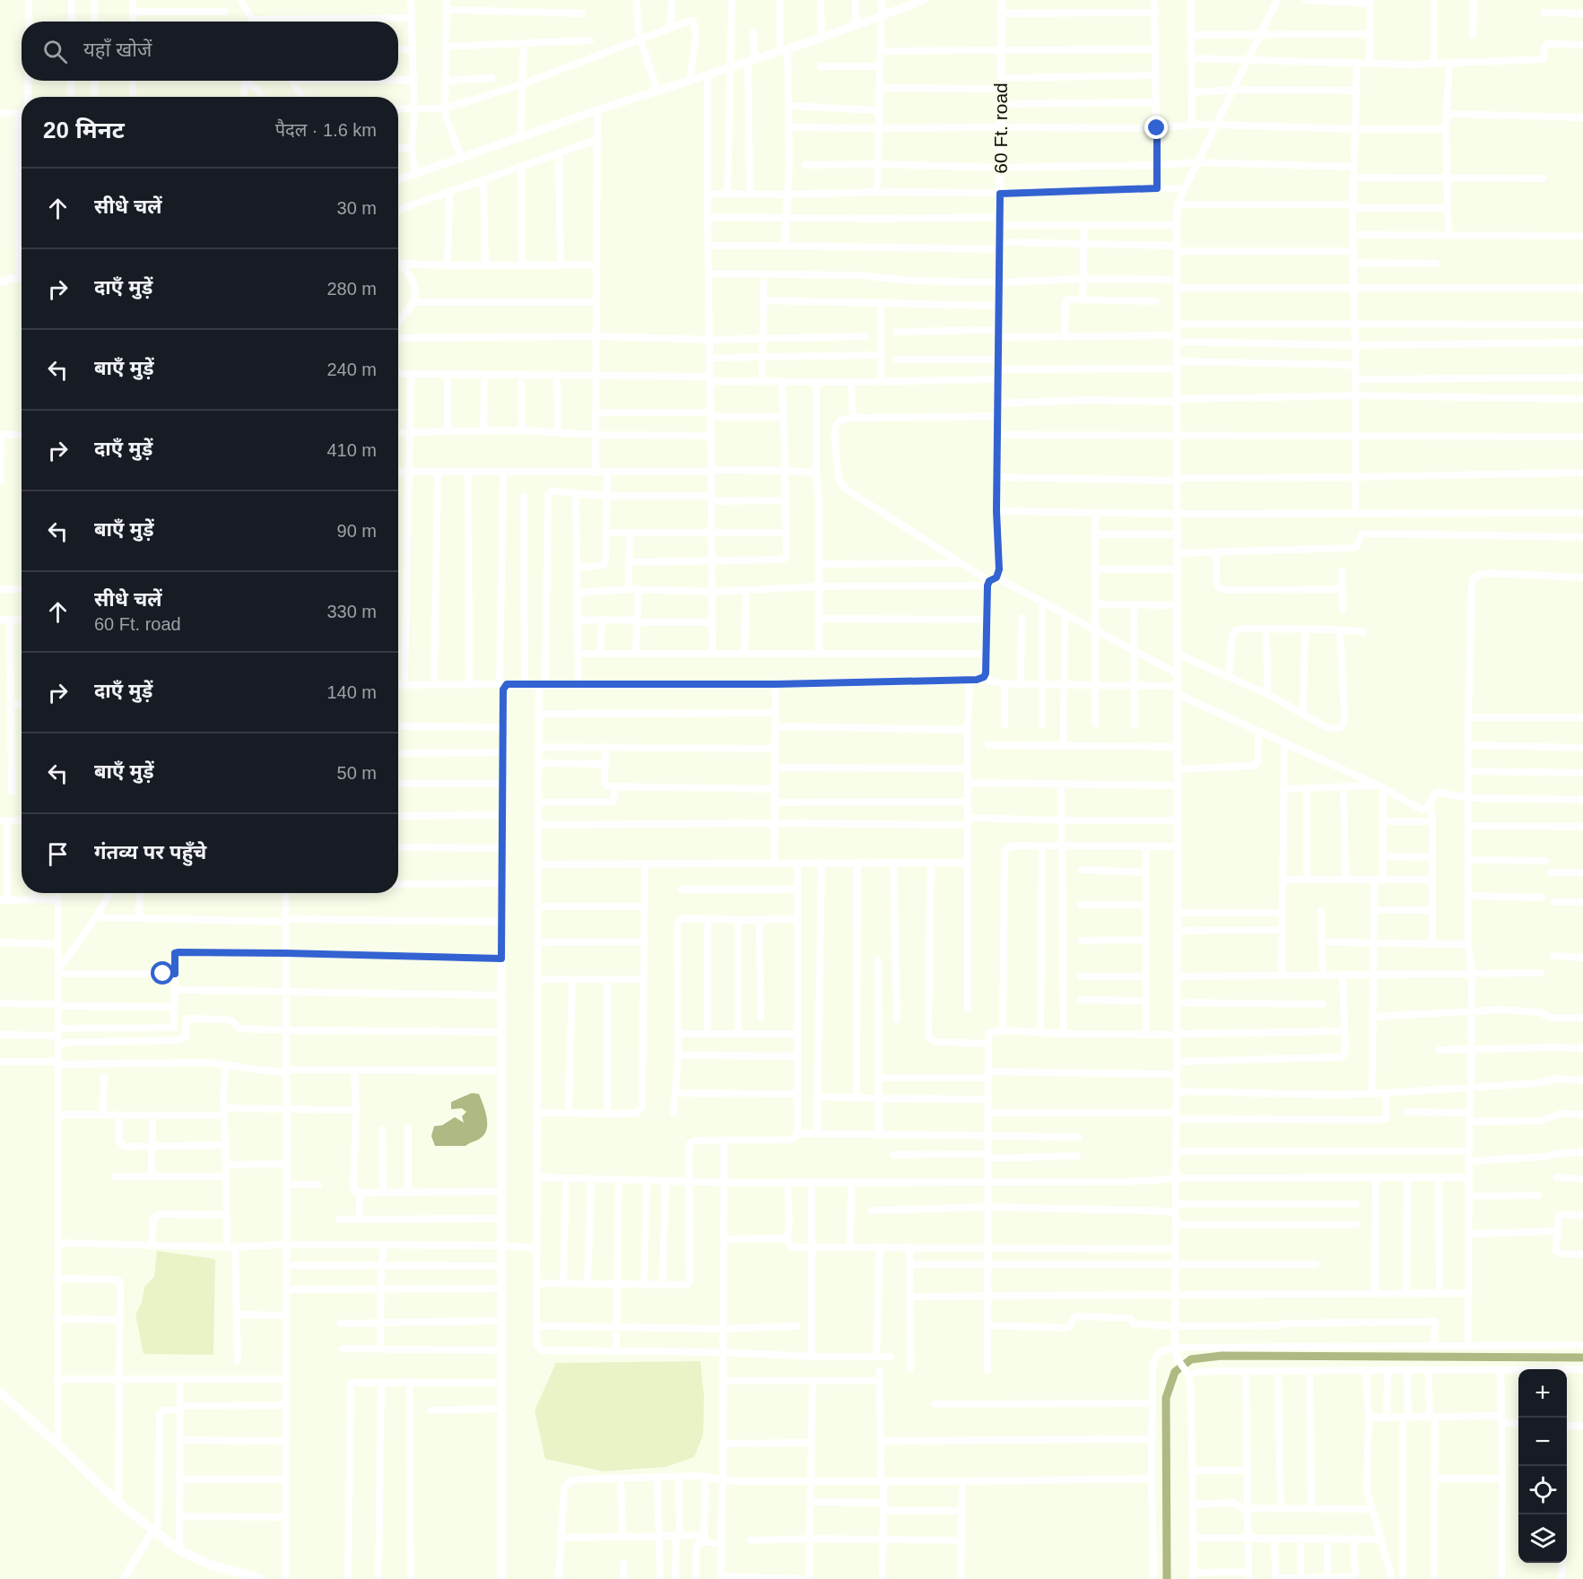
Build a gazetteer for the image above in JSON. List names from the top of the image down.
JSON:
{
  "streets": {
    "street": ["60 Ft. road"]
  },
  "page": {
    "search": "यहाँ खोजें",
    "heading": ["20 मिनट", "पैदल · 1.6 km"],
    "list": [
      ["सीधे चलें", "30 m"],
      ["दाएँ मुड़ें", "280 m"],
      ["बाएँ मुड़ें", "240 m"],
      ["दाएँ मुड़ें", "410 m"],
      ["बाएँ मुड़ें", "90 m"],
      ["सीधे चलें", "60 Ft. road", "330 m"],
      ["दाएँ मुड़ें", "140 m"],
      ["बाएँ मुड़ें", "50 m"],
      "गंतव्य पर पहुँचे"
    ],
    "map_buttons": ["+", "−"]
  }
}
